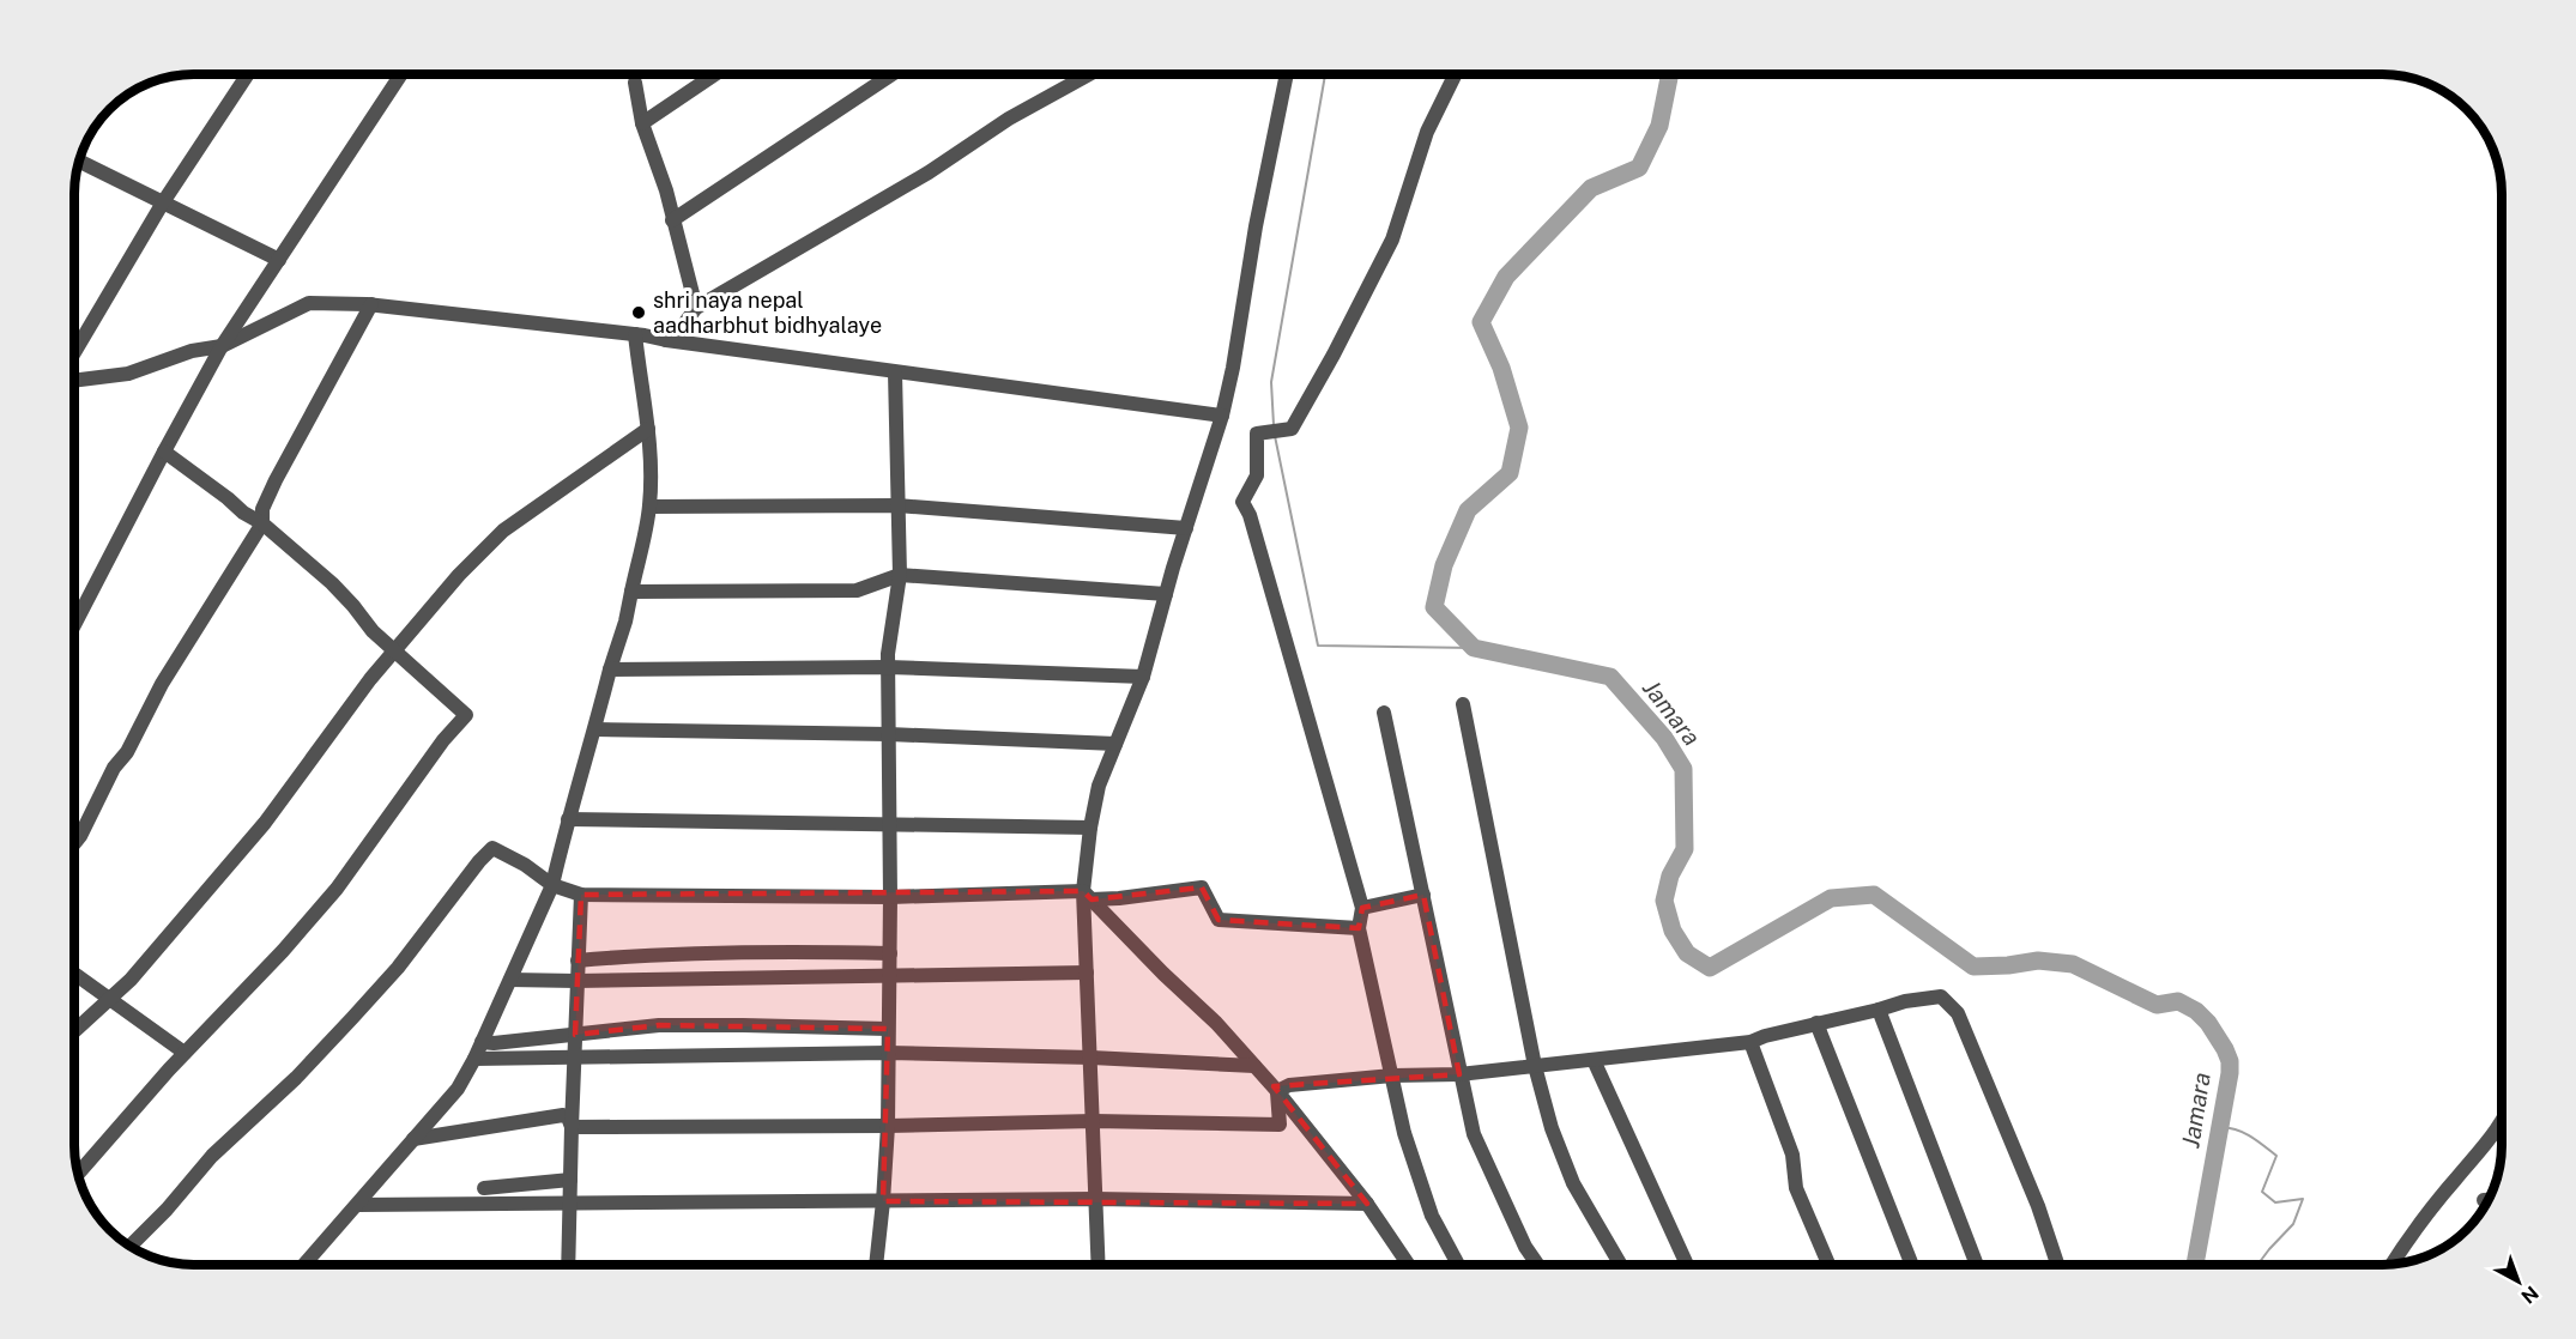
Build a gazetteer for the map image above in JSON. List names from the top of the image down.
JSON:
{
  "water": ["Jamara"],
  "places": ["shri naya nepal aadharbhut bidhyalaye"],
  "north": "bottom right"
}
